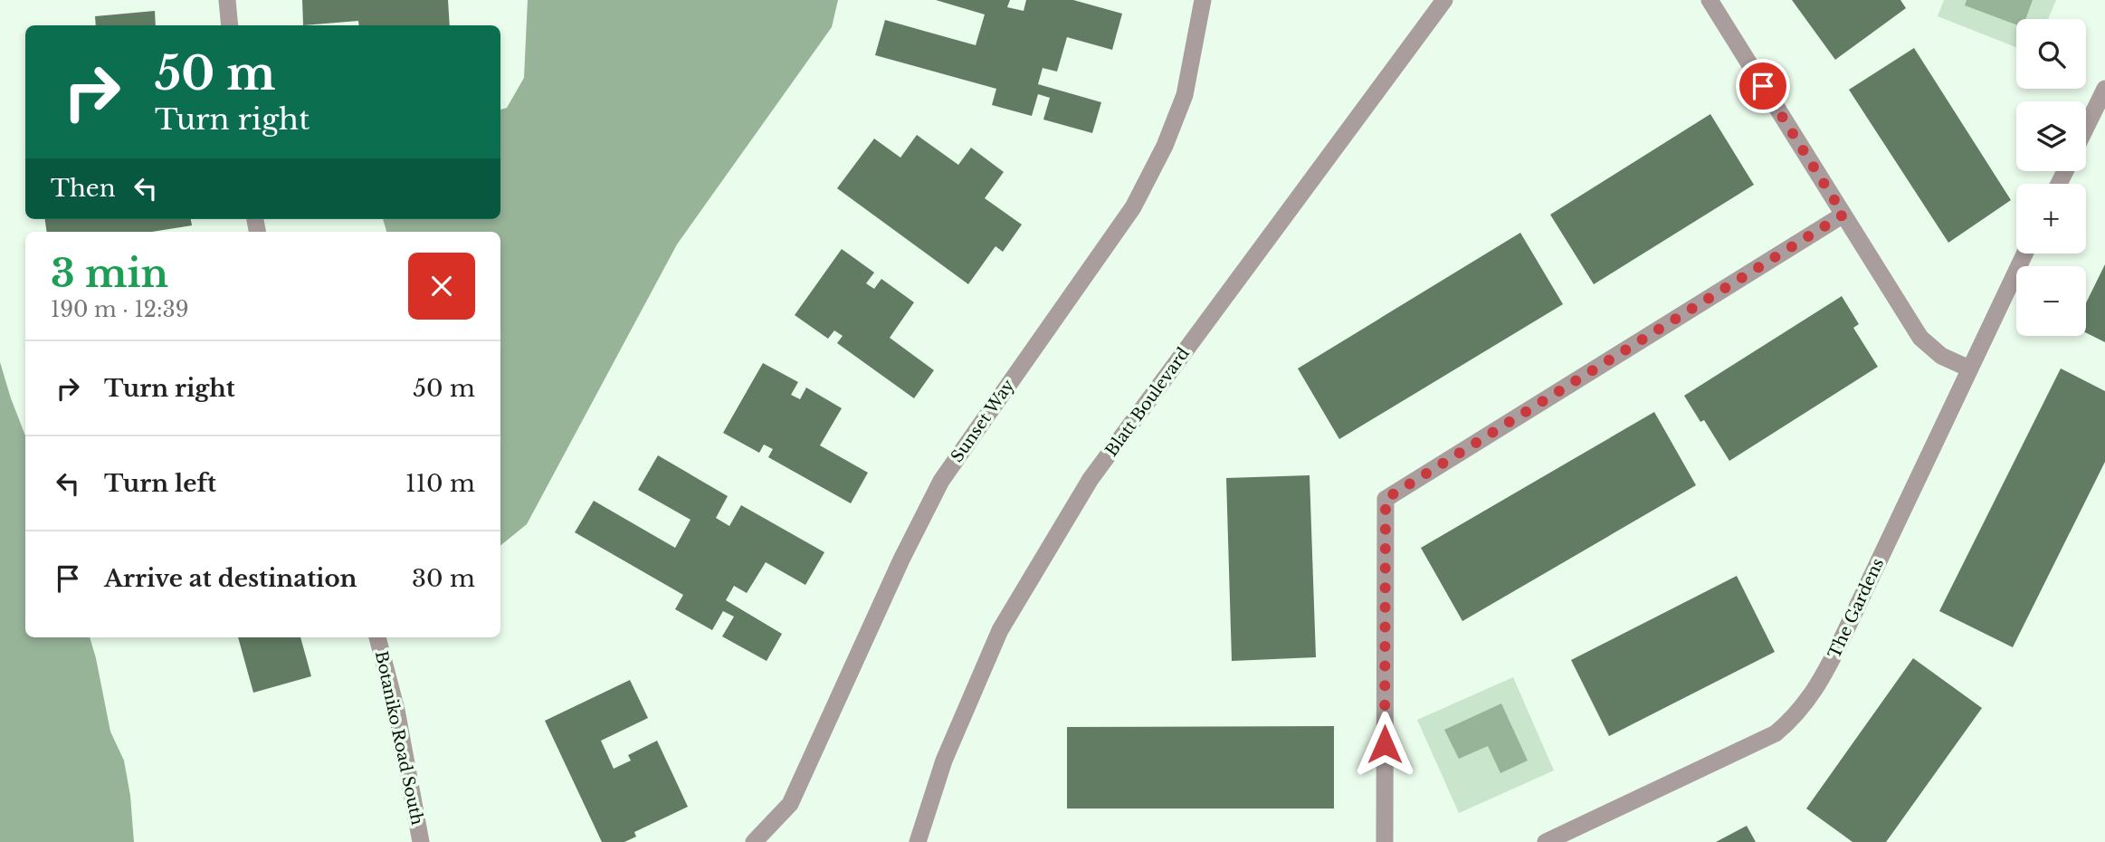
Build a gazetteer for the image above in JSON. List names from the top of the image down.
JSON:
{
  "streets": {
    "street": [
      "Blatt Boulevard",
      "Sunset Way",
      "The Gardens",
      "Botaniko Road South"
    ]
  },
  "page": {
    "map_buttons": ["+", "−"],
    "turn": ["50 m", "Turn right"],
    "then": "Then",
    "heading": ["3 min", "190 m · 12:39"],
    "list": [
      {
        "name": "Turn right",
        "value": "50 m"
      },
      {
        "name": "Turn left",
        "value": "110 m"
      },
      {
        "name": "Arrive at destination",
        "value": "30 m"
      }
    ]
  }
}
